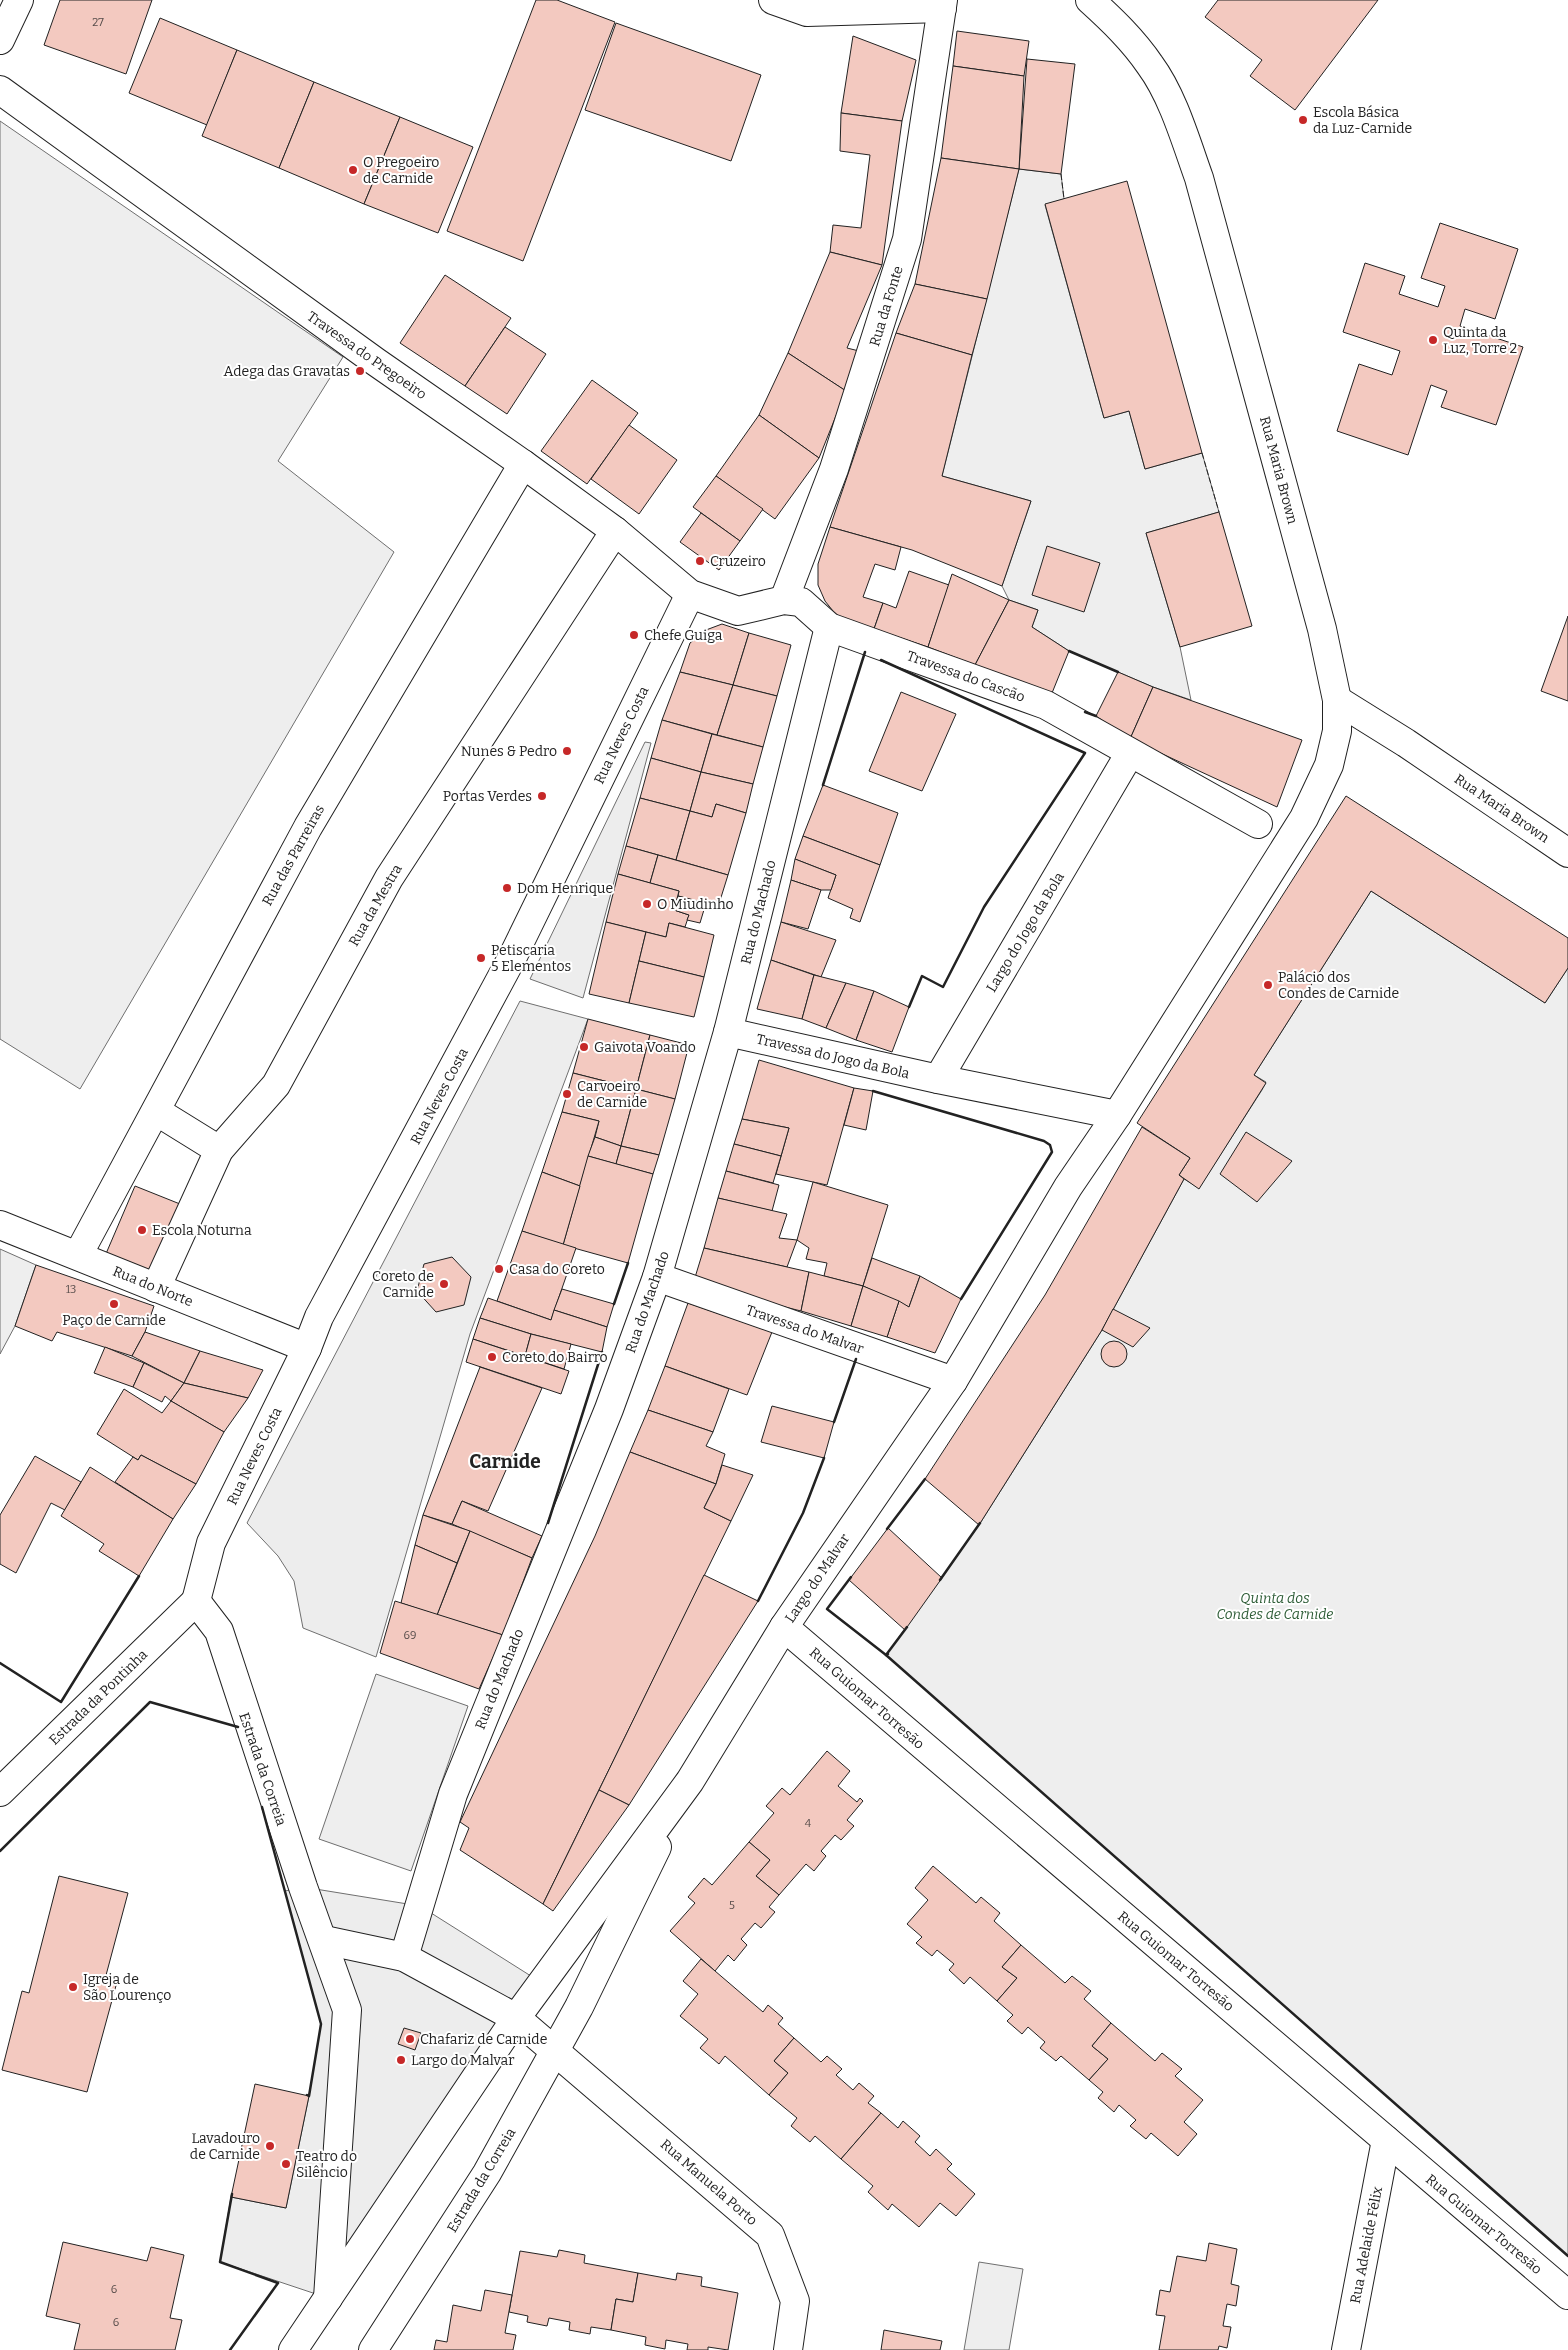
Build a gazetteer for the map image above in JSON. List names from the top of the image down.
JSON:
{
  "streets": {
    "street": [
      "Rua da Fonte",
      "Travessa do Pregoeiro",
      "Rua Maria Brown",
      "Travessa do Cascão",
      "Rua Neves Costa",
      "Rua das Parreiras",
      "Rua da Mestra",
      "Rua do Machado",
      "Largo do Jogo da Bola",
      "Travessa do Jogo da Bola",
      "Rua do Norte",
      "Travessa do Malvar",
      "Largo do Malvar",
      "Estrada da Pontinha",
      "Rua Guiomar Torresão",
      "Estrada da Correia",
      "Rua Manuela Porto",
      "Rua Adelaide Félix"
    ]
  },
  "crossings": [
    ["Rua da Fonte", "Travessa do Pregoeiro"],
    ["Rua da Fonte", "Travessa do Cascão"],
    ["Travessa do Pregoeiro", "Travessa do Cascão"],
    ["Travessa do Pregoeiro", "Rua Neves Costa"],
    ["Travessa do Pregoeiro", "Rua das Parreiras"],
    ["Travessa do Pregoeiro", "Rua da Mestra"],
    ["Travessa do Cascão", "Rua do Machado"],
    ["Travessa do Cascão", "Largo do Jogo da Bola"],
    ["Rua Neves Costa", "Rua do Norte"],
    ["Rua Neves Costa", "Estrada da Pontinha"],
    ["Rua Neves Costa", "Estrada da Correia"],
    ["Rua das Parreiras", "Rua do Norte"],
    ["Rua da Mestra", "Rua do Norte"],
    ["Rua do Machado", "Travessa do Jogo da Bola"],
    ["Rua do Machado", "Travessa do Malvar"],
    ["Largo do Jogo da Bola", "Travessa do Jogo da Bola"],
    ["Travessa do Malvar", "Largo do Malvar"],
    ["Largo do Malvar", "Rua Guiomar Torresão"],
    ["Largo do Malvar", "Estrada da Correia"],
    ["Largo do Malvar", "Rua Manuela Porto"],
    ["Estrada da Pontinha", "Estrada da Correia"],
    ["Rua Guiomar Torresão", "Rua Adelaide Félix"],
    ["Estrada da Correia", "Rua Manuela Porto"]
  ],
  "districts": ["Carnide"],
  "parks": ["Quinta dos Condes de Carnide"],
  "places": [
    "Escola Básica da Luz-Carnide",
    "O Pregoeiro de Carnide",
    "Quinta da Luz, Torre 2",
    "Adega das Gravatas",
    "Cruzeiro",
    "Chefe Guiga",
    "Nunes & Pedro",
    "Portas Verdes",
    "Dom Henrique",
    "O Miudinho",
    "Petiscaria 5 Elementos",
    "Palácio dos Condes de Carnide",
    "Gaivota Voando",
    "Carvoeiro de Carnide",
    "Escola Noturna",
    "Casa do Coreto",
    "Coreto de Carnide",
    "Paço de Carnide",
    "Coreto do Bairro",
    "Igreja de São Lourenço",
    "Chafariz de Carnide",
    "Largo do Malvar",
    "Lavadouro de Carnide",
    "Teatro do Silêncio"
  ],
  "house_numbers": [
    "27",
    "13",
    "69",
    "4",
    "5",
    "6",
    "6"
  ]
}
